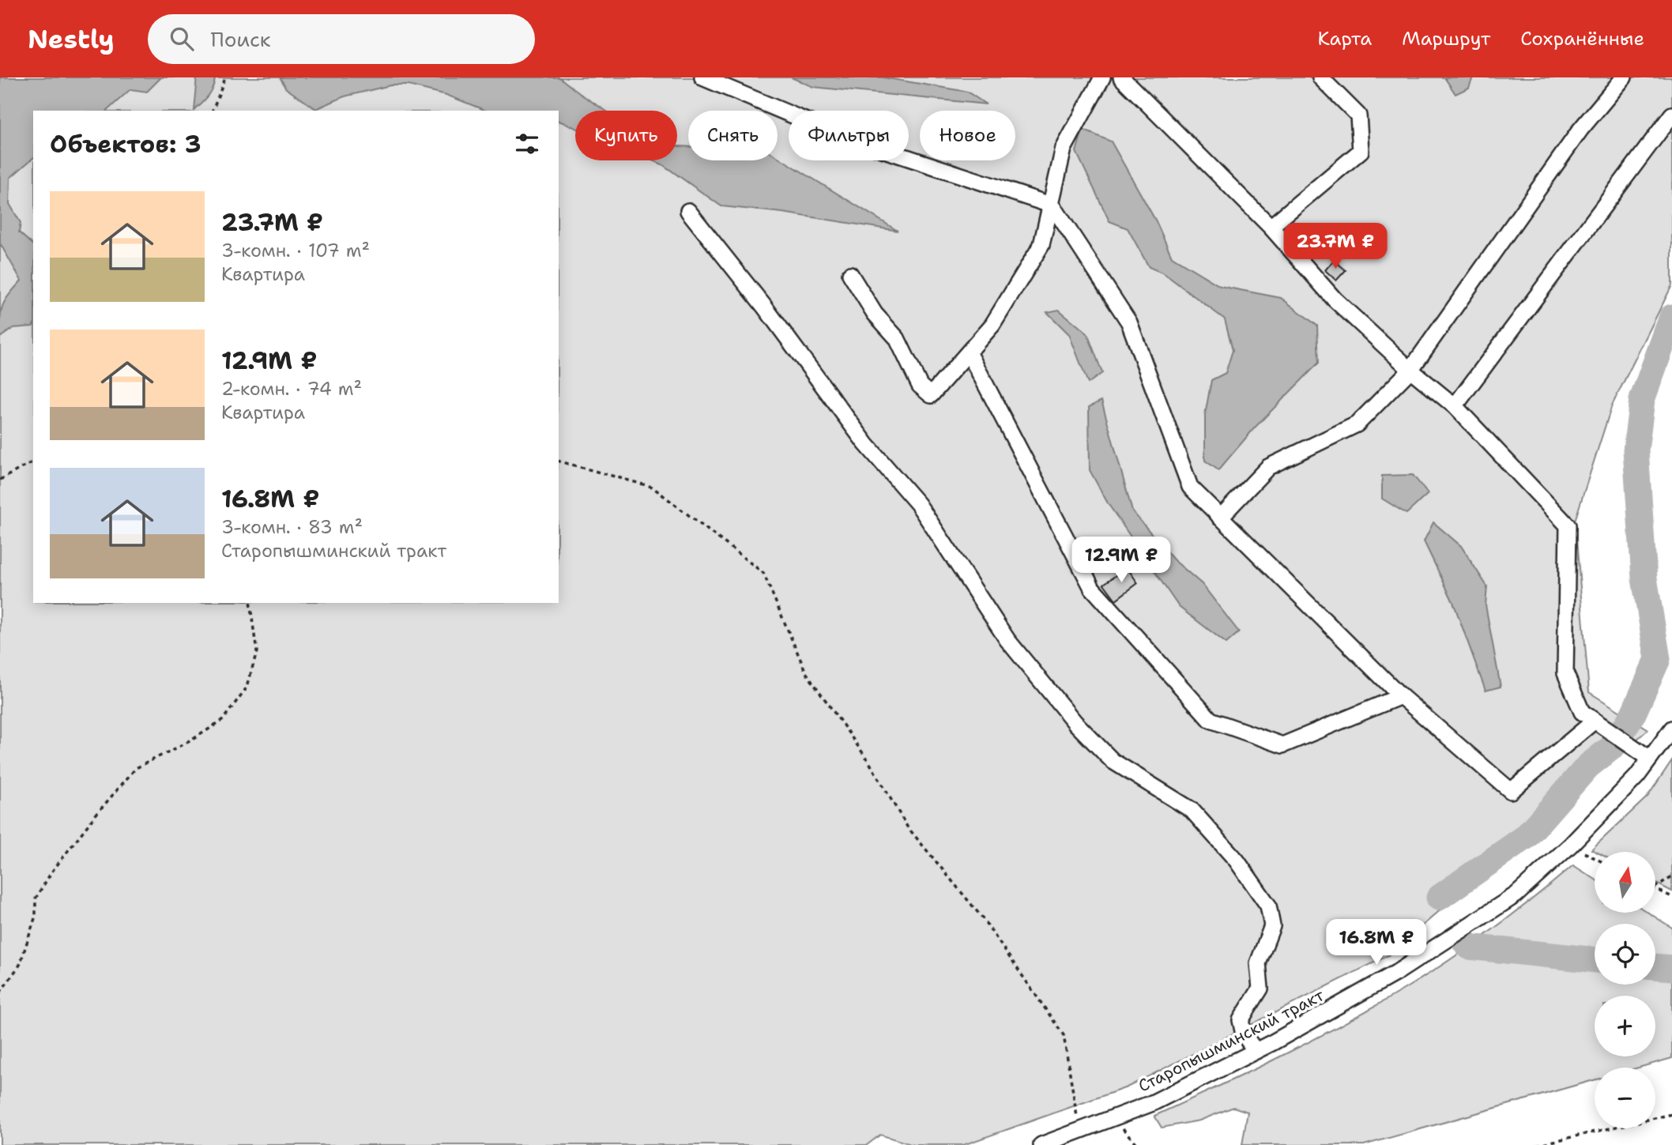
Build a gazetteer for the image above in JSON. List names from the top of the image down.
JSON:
{
  "streets": {
    "street": ["Старопышминский тракт"]
  },
  "north": "top",
  "page": {
    "header": "Nestly",
    "search": "Поиск",
    "nav": ["Карта", "Маршрут", "Сохранённые"],
    "chip": [
      "Купить",
      "Снять",
      "Фильтры",
      "Новое"
    ],
    "heading": "Объектов: 3",
    "list": [
      {
        "name": "23.7M ₽",
        "note": "3-комн. · 107 m² · Квартира"
      },
      {
        "name": "12.9M ₽",
        "note": "2-комн. · 74 m² · Квартира"
      },
      {
        "name": "16.8M ₽",
        "note": "3-комн. · 83 m² · Старопышминский тракт"
      }
    ],
    "price": ["23.7M ₽", "12.9M ₽", "16.8M ₽"],
    "map_buttons": ["+", "−"]
  }
}
